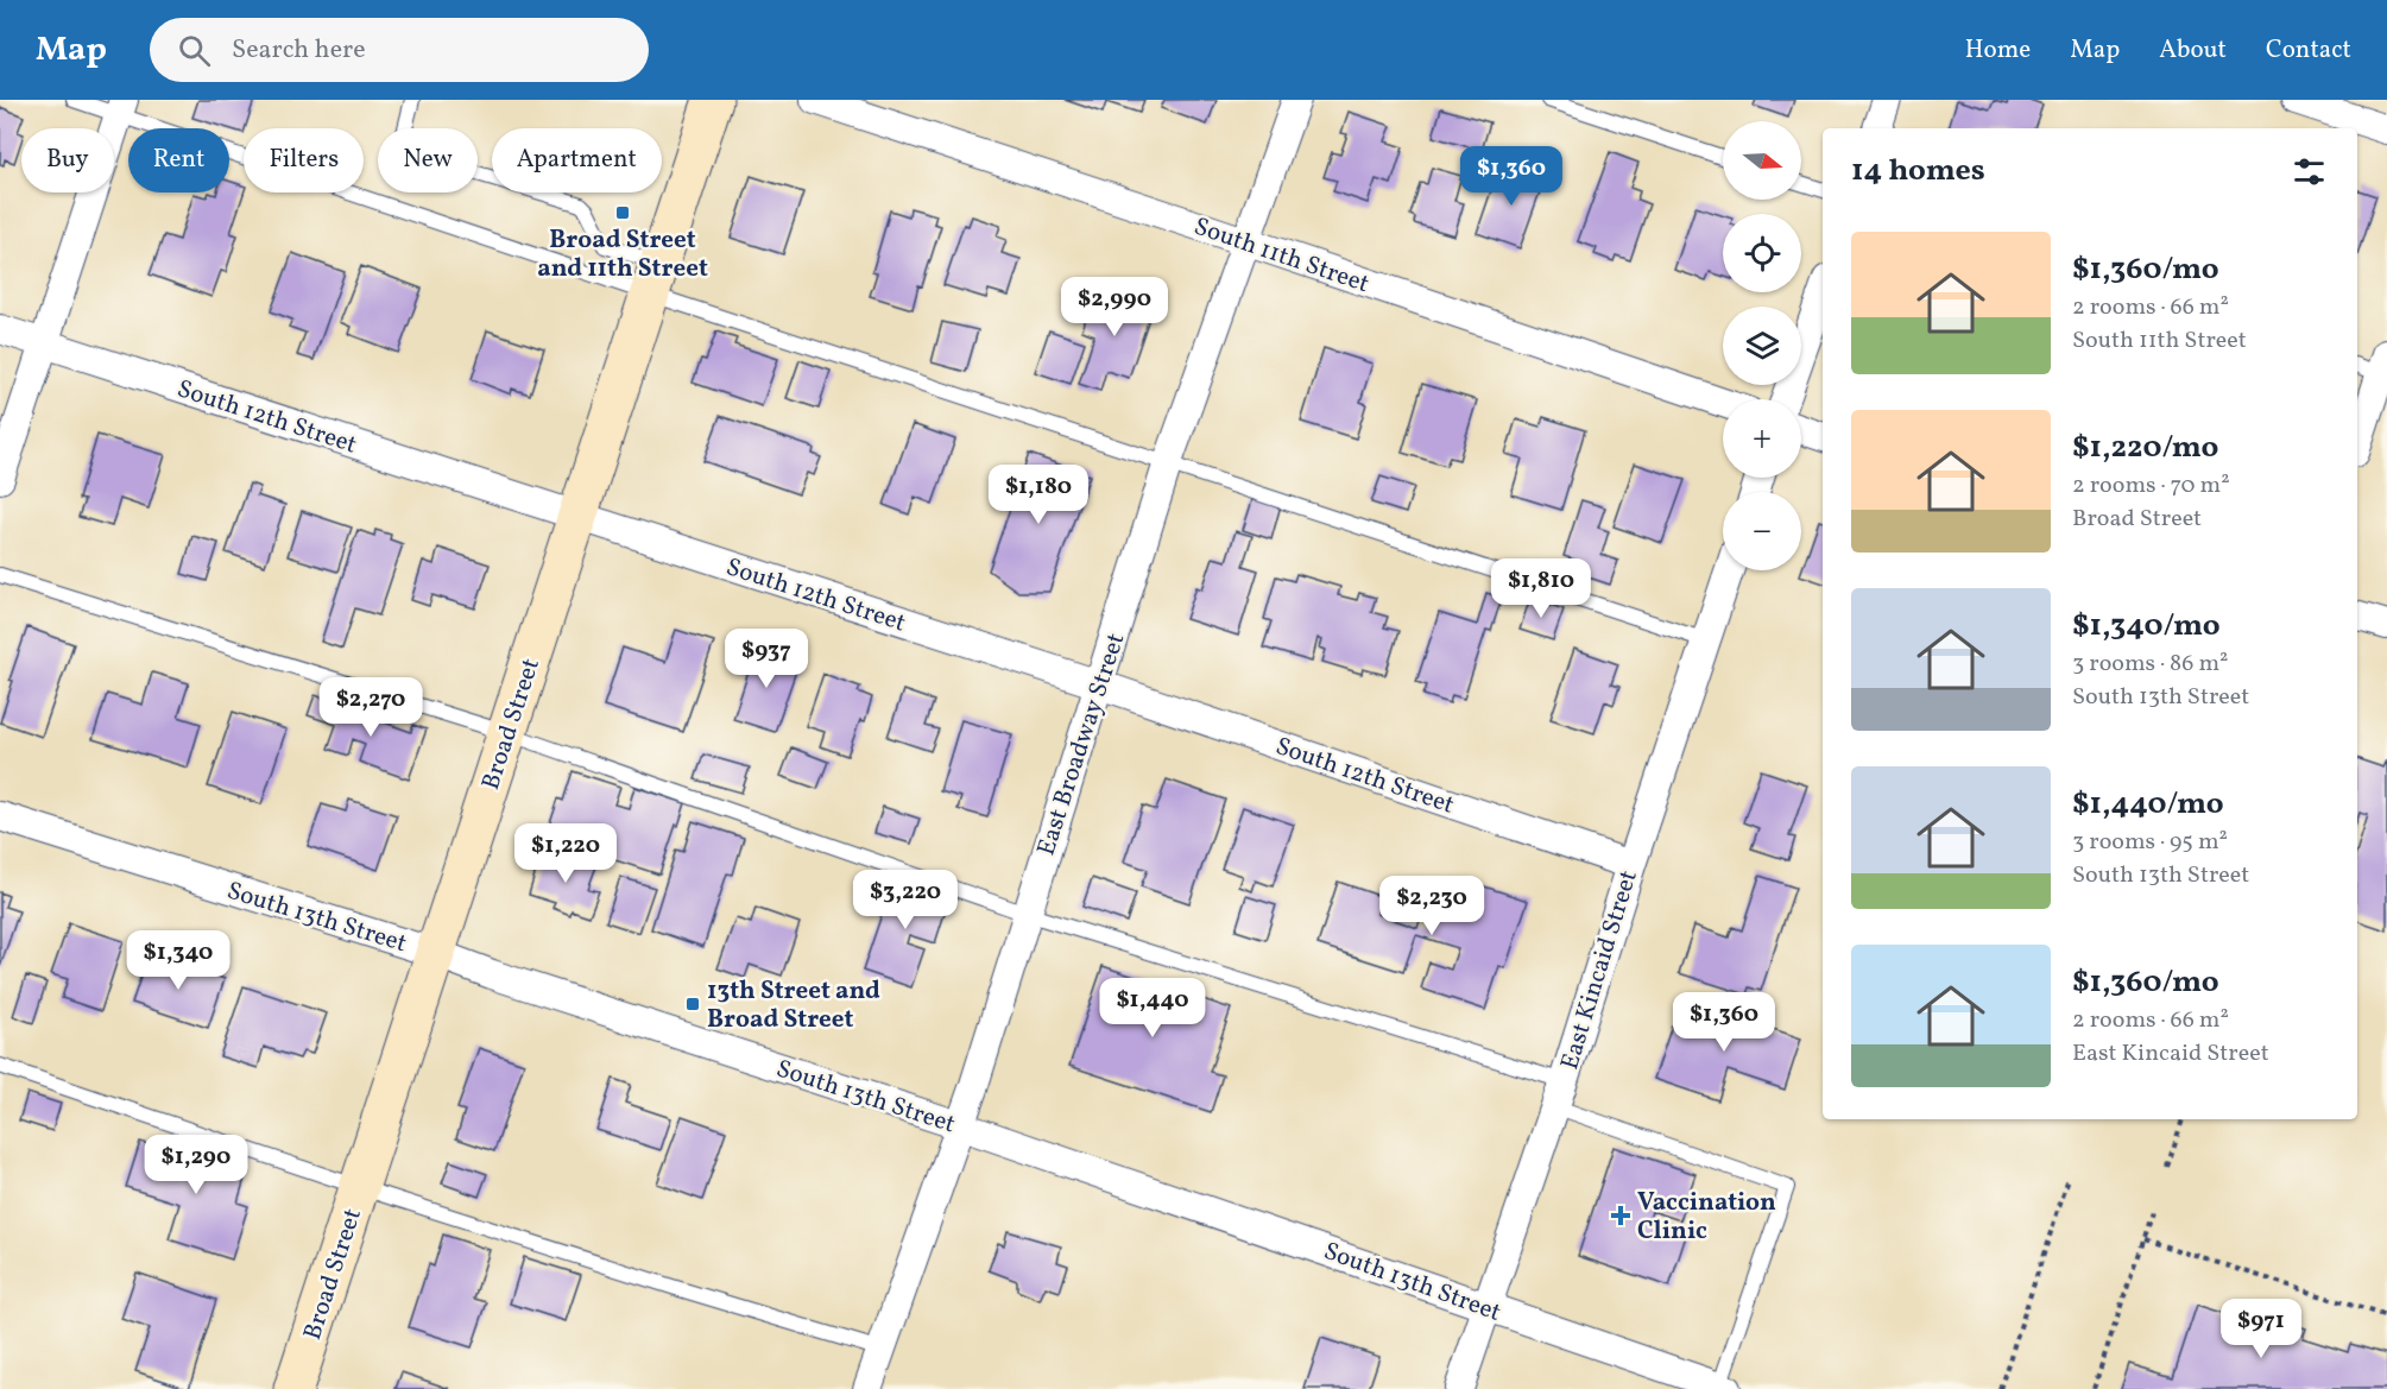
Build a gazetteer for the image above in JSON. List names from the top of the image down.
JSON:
{
  "streets": {
    "street": [
      "South 11th Street",
      "South 12th Street",
      "Broad Street",
      "East Broadway Street",
      "South 13th Street",
      "East Kincaid Street"
    ]
  },
  "crossings": [
    ["South 11th Street", "East Broadway Street"],
    ["South 12th Street", "Broad Street"],
    ["South 12th Street", "East Broadway Street"],
    ["South 12th Street", "East Kincaid Street"],
    ["Broad Street", "South 13th Street"],
    ["East Broadway Street", "South 13th Street"],
    ["South 13th Street", "East Kincaid Street"]
  ],
  "places": {
    "transit": ["Broad Street and 11th Street", "13th Street and Broad Street"],
    "health": ["Vaccination Clinic"]
  },
  "north": "right",
  "page": {
    "header": "Map",
    "search": "Search here",
    "nav": [
      "Home",
      "Map",
      "About",
      "Contact"
    ],
    "map_buttons": ["+", "−"],
    "chip": [
      "Buy",
      "Rent",
      "Filters",
      "New",
      "Apartment"
    ],
    "heading": "14 homes",
    "price": [
      "$1,360",
      "$2,990",
      "$1,180",
      "$1,810",
      "$937",
      "$2,270",
      "$1,220",
      "$3,220",
      "$2,230",
      "$1,340",
      "$1,440",
      "$1,360",
      "$1,290",
      "$971"
    ],
    "list": [
      {
        "name": "$1,360/mo",
        "note": "2 rooms · 66 m² · South 11th Street"
      },
      {
        "name": "$1,220/mo",
        "note": "2 rooms · 70 m² · Broad Street"
      },
      {
        "name": "$1,340/mo",
        "note": "3 rooms · 86 m² · South 13th Street"
      },
      {
        "name": "$1,440/mo",
        "note": "3 rooms · 95 m² · South 13th Street"
      },
      {
        "name": "$1,360/mo",
        "note": "2 rooms · 66 m² · East Kincaid Street"
      }
    ]
  }
}
